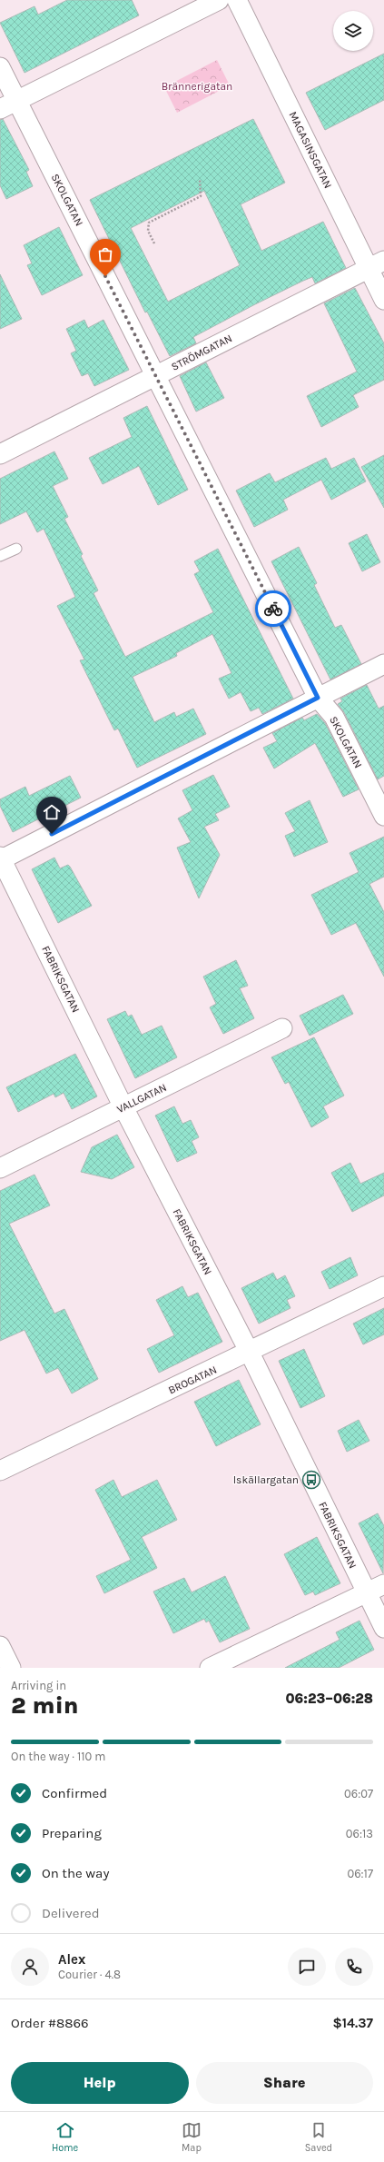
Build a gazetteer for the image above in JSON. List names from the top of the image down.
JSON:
{
  "streets": {
    "street": [
      "MAGASINSGATAN",
      "SKOLGATAN",
      "STRÖMGATAN",
      "FABRIKSGATAN",
      "VALLGATAN",
      "BROGATAN"
    ]
  },
  "crossings": [
    ["MAGASINSGATAN", "STRÖMGATAN"],
    ["SKOLGATAN", "STRÖMGATAN"],
    ["FABRIKSGATAN", "VALLGATAN"],
    ["FABRIKSGATAN", "BROGATAN"]
  ],
  "parks": ["Brännerigatan"],
  "places": {
    "bus stop": ["Iskällargatan"]
  },
  "page": {
    "heading": ["2 min", "Arriving in", "06:23–06:28"],
    "panel": [
      "Alex",
      "Courier · 4.8",
      "Order #8866",
      "$14.37"
    ],
    "bar": "On the way · 110 m",
    "list": [
      ["Confirmed", "06:07"],
      ["Preparing", "06:13"],
      ["On the way", "06:17"],
      "Delivered"
    ],
    "buttons": ["Help", "Share"],
    "tabs": ["Home", "Map", "Saved"]
  }
}
